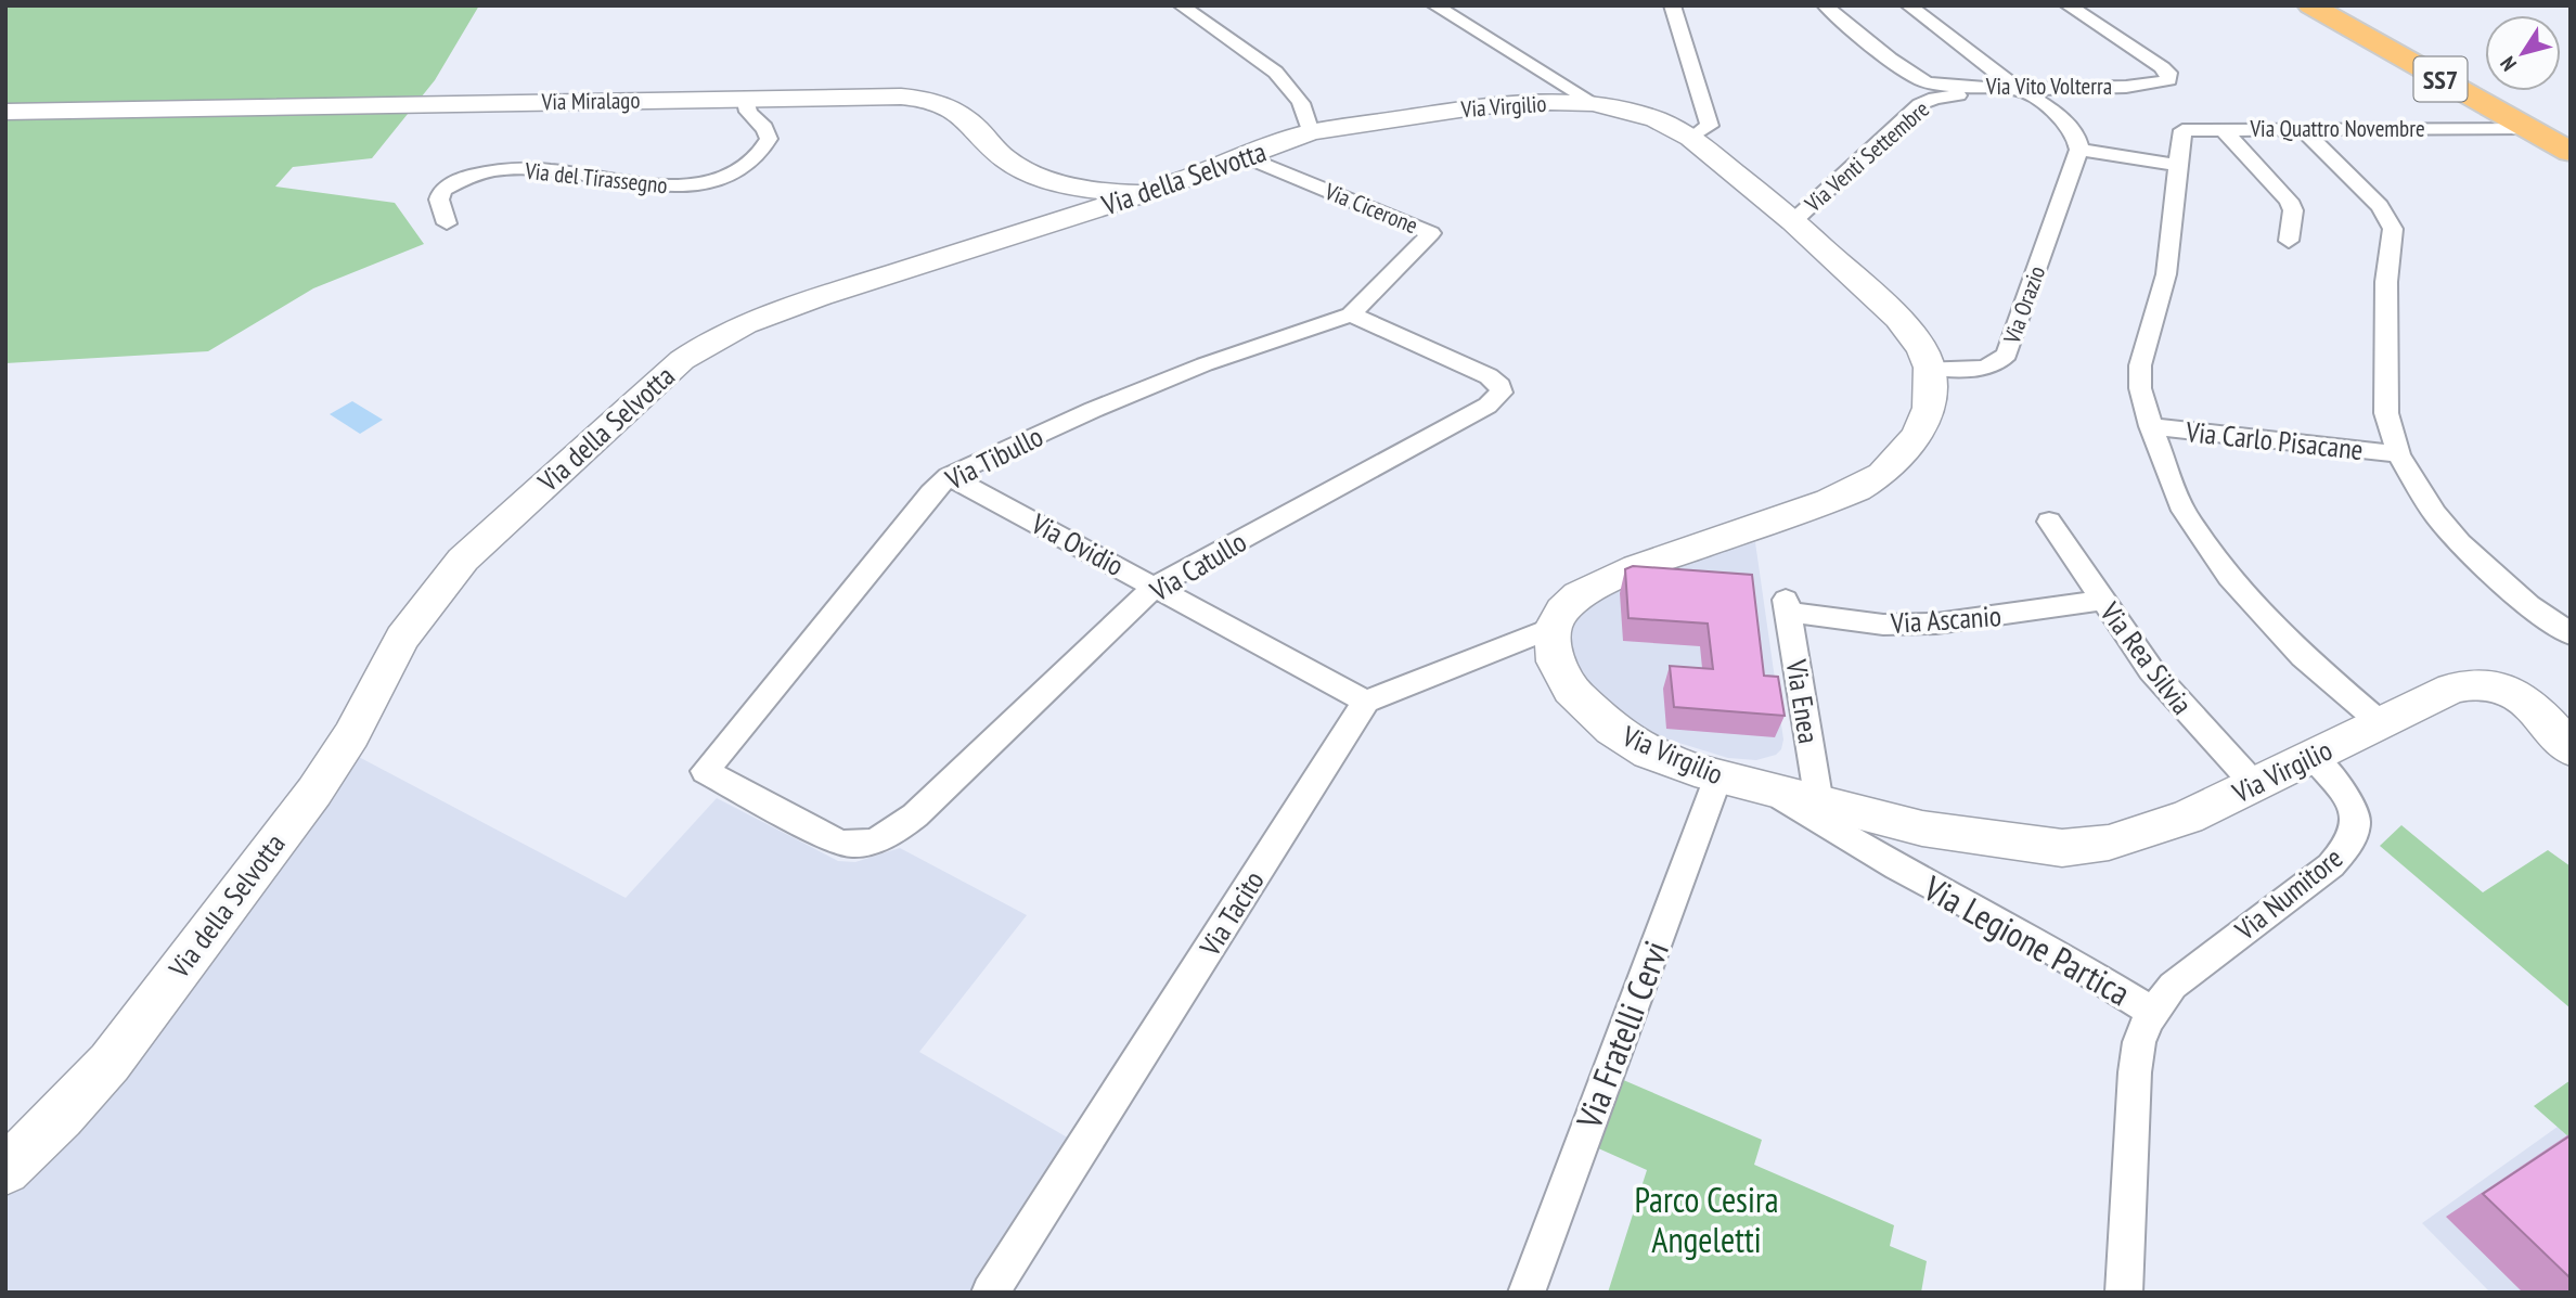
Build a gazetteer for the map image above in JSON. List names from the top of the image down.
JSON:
{
  "streets": {
    "main road": ["SS7"],
    "street": [
      "Via Vito Volterra",
      "Via Miralago",
      "Via Virgilio",
      "Via Quattro Novembre",
      "Via Venti Settembre",
      "Via del Tirassegno",
      "Via della Selvotta",
      "Via Cicerone",
      "Via Orazio",
      "Via Carlo Pisacane",
      "Via Tibullo",
      "Via Ovidio",
      "Via Catullo",
      "Via Ascanio",
      "Via Rea Silvia",
      "Via Enea",
      "Via Numitore",
      "Via Tacito",
      "Via Legione Partica",
      "Via Fratelli Cervi"
    ]
  },
  "crossings": [
    ["SS7", "Via Quattro Novembre"],
    ["Via Miralago", "Via del Tirassegno"],
    ["Via Miralago", "Via della Selvotta"],
    ["Via Virgilio", "Via Quattro Novembre"],
    ["Via Virgilio", "Via Venti Settembre"],
    ["Via Virgilio", "Via della Selvotta"],
    ["Via Virgilio", "Via Orazio"],
    ["Via Virgilio", "Via Rea Silvia"],
    ["Via Virgilio", "Via Enea"],
    ["Via Virgilio", "Via Numitore"],
    ["Via Virgilio", "Via Legione Partica"],
    ["Via Virgilio", "Via Fratelli Cervi"],
    ["Via Quattro Novembre", "Via Carlo Pisacane"],
    ["Via della Selvotta", "Via Cicerone"],
    ["Via Cicerone", "Via Tibullo"],
    ["Via Cicerone", "Via Catullo"],
    ["Via Tibullo", "Via Ovidio"],
    ["Via Tibullo", "Via Catullo"],
    ["Via Ovidio", "Via Catullo"],
    ["Via Ovidio", "Via Tacito"],
    ["Via Ascanio", "Via Rea Silvia"],
    ["Via Ascanio", "Via Enea"],
    ["Via Numitore", "Via Legione Partica"]
  ],
  "parks": ["Parco Cesira Angeletti"],
  "north": "bottom left"
}
